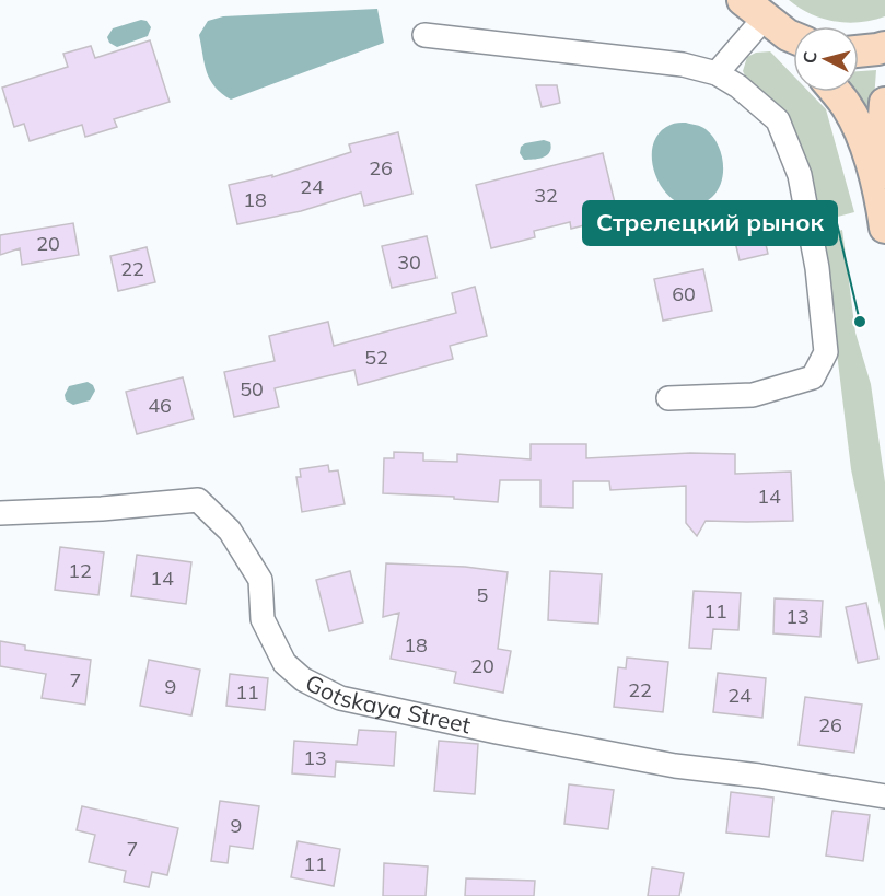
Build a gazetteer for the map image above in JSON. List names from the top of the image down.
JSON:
{
  "streets": {
    "street": ["Gotskaya Street"]
  },
  "places": ["Стрелецкий рынок"],
  "house_numbers": [
    "26",
    "24",
    "32",
    "18",
    "20",
    "30",
    "22",
    "60",
    "52",
    "50",
    "46",
    "14",
    "12",
    "14",
    "5",
    "11",
    "13",
    "18",
    "20",
    "7",
    "9",
    "22",
    "11",
    "24",
    "26",
    "13",
    "9",
    "7",
    "11"
  ],
  "north": "left"
}
